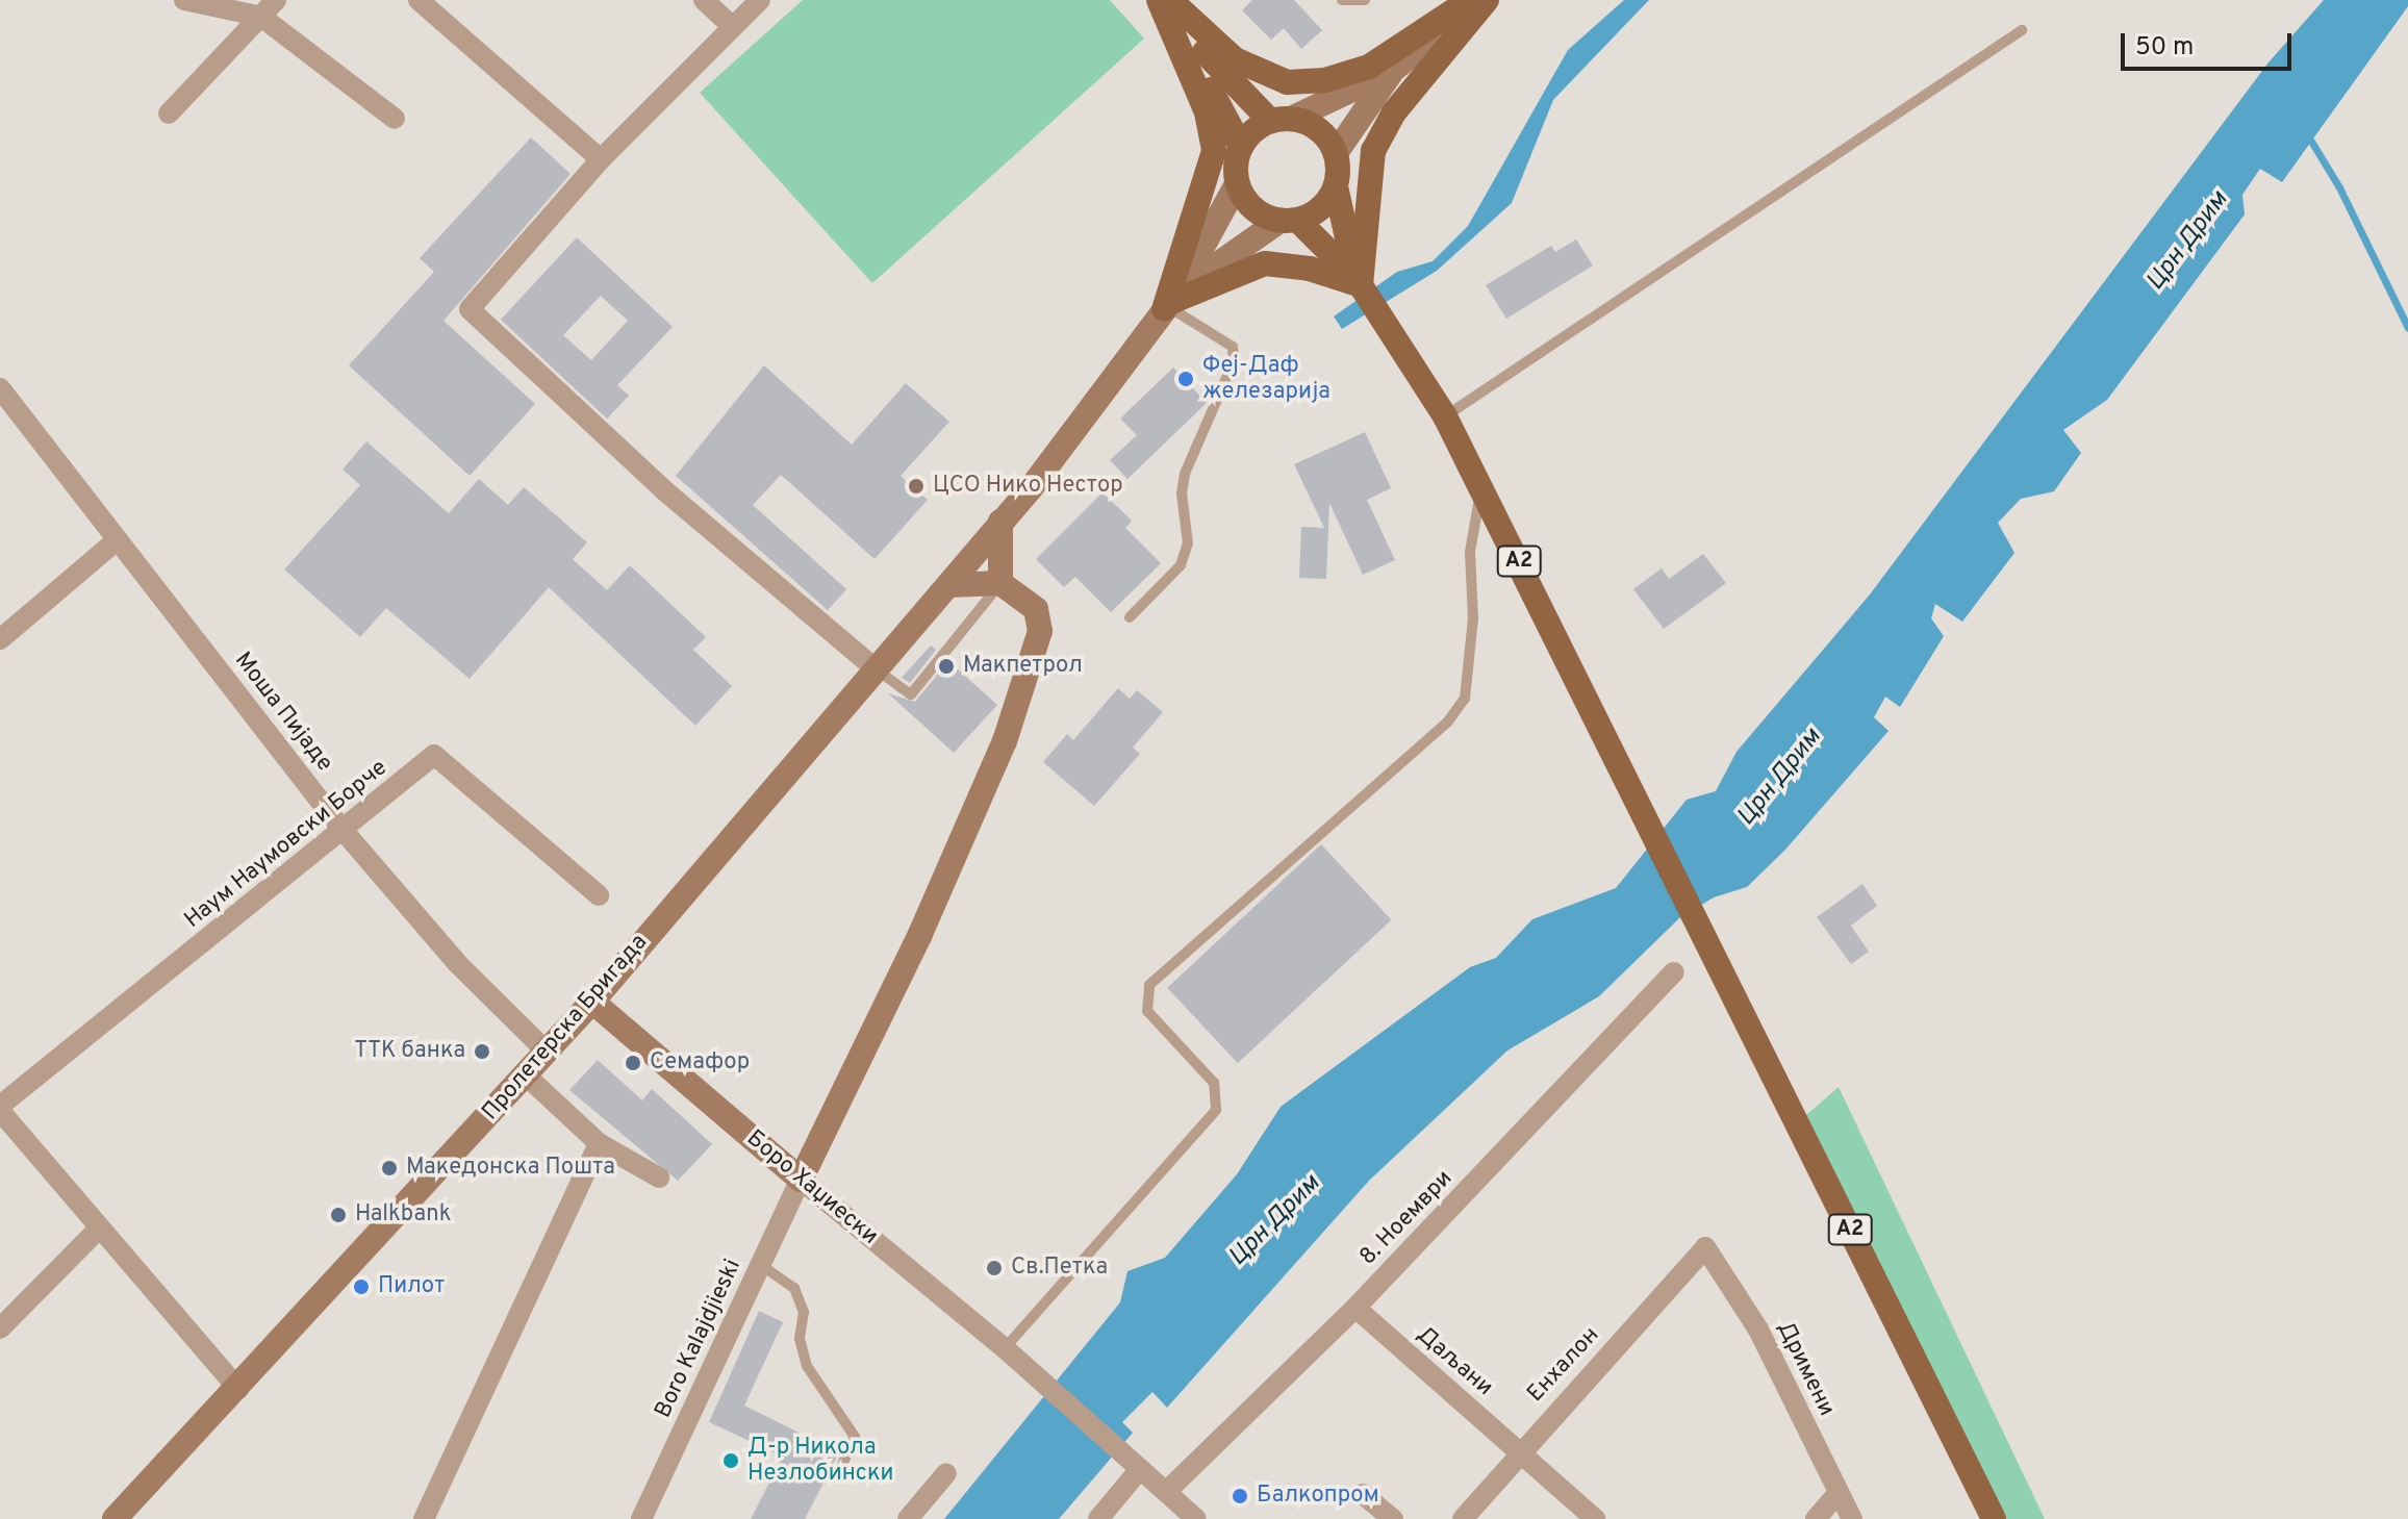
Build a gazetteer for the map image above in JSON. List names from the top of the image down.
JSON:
{
  "streets": {
    "main road": ["A2"],
    "street": [
      "Моша Пијаде",
      "Наум Наумовски Борче",
      "Пролетерска Бригада",
      "Боро Хаџиески",
      "8. Ноември",
      "Boro Kalajdjieski",
      "Даљани",
      "Енхалон",
      "Дримени"
    ]
  },
  "crossings": [
    ["Моша Пијаде", "Наум Наумовски Борче"],
    ["Моша Пијаде", "Пролетерска Бригада"],
    ["Пролетерска Бригада", "Боро Хаџиески"],
    ["Боро Хаџиески", "8. Ноември"],
    ["Боро Хаџиески", "Boro Kalajdjieski"],
    ["8. Ноември", "Даљани"],
    ["Даљани", "Енхалон"],
    ["Енхалон", "Дримени"]
  ],
  "water": ["Црн Дрим"],
  "places": [
    "Феј-Даф железарија",
    "ЦСО Нико Нестор",
    "Макпетрол",
    "TTK банка",
    "Семафор",
    "Македонска Пошта",
    "Halkbank",
    "Св.Петка",
    "Пилот",
    "Д-р Никола Незлобински",
    "Балкопром"
  ],
  "scale_bar": "50 m"
}
